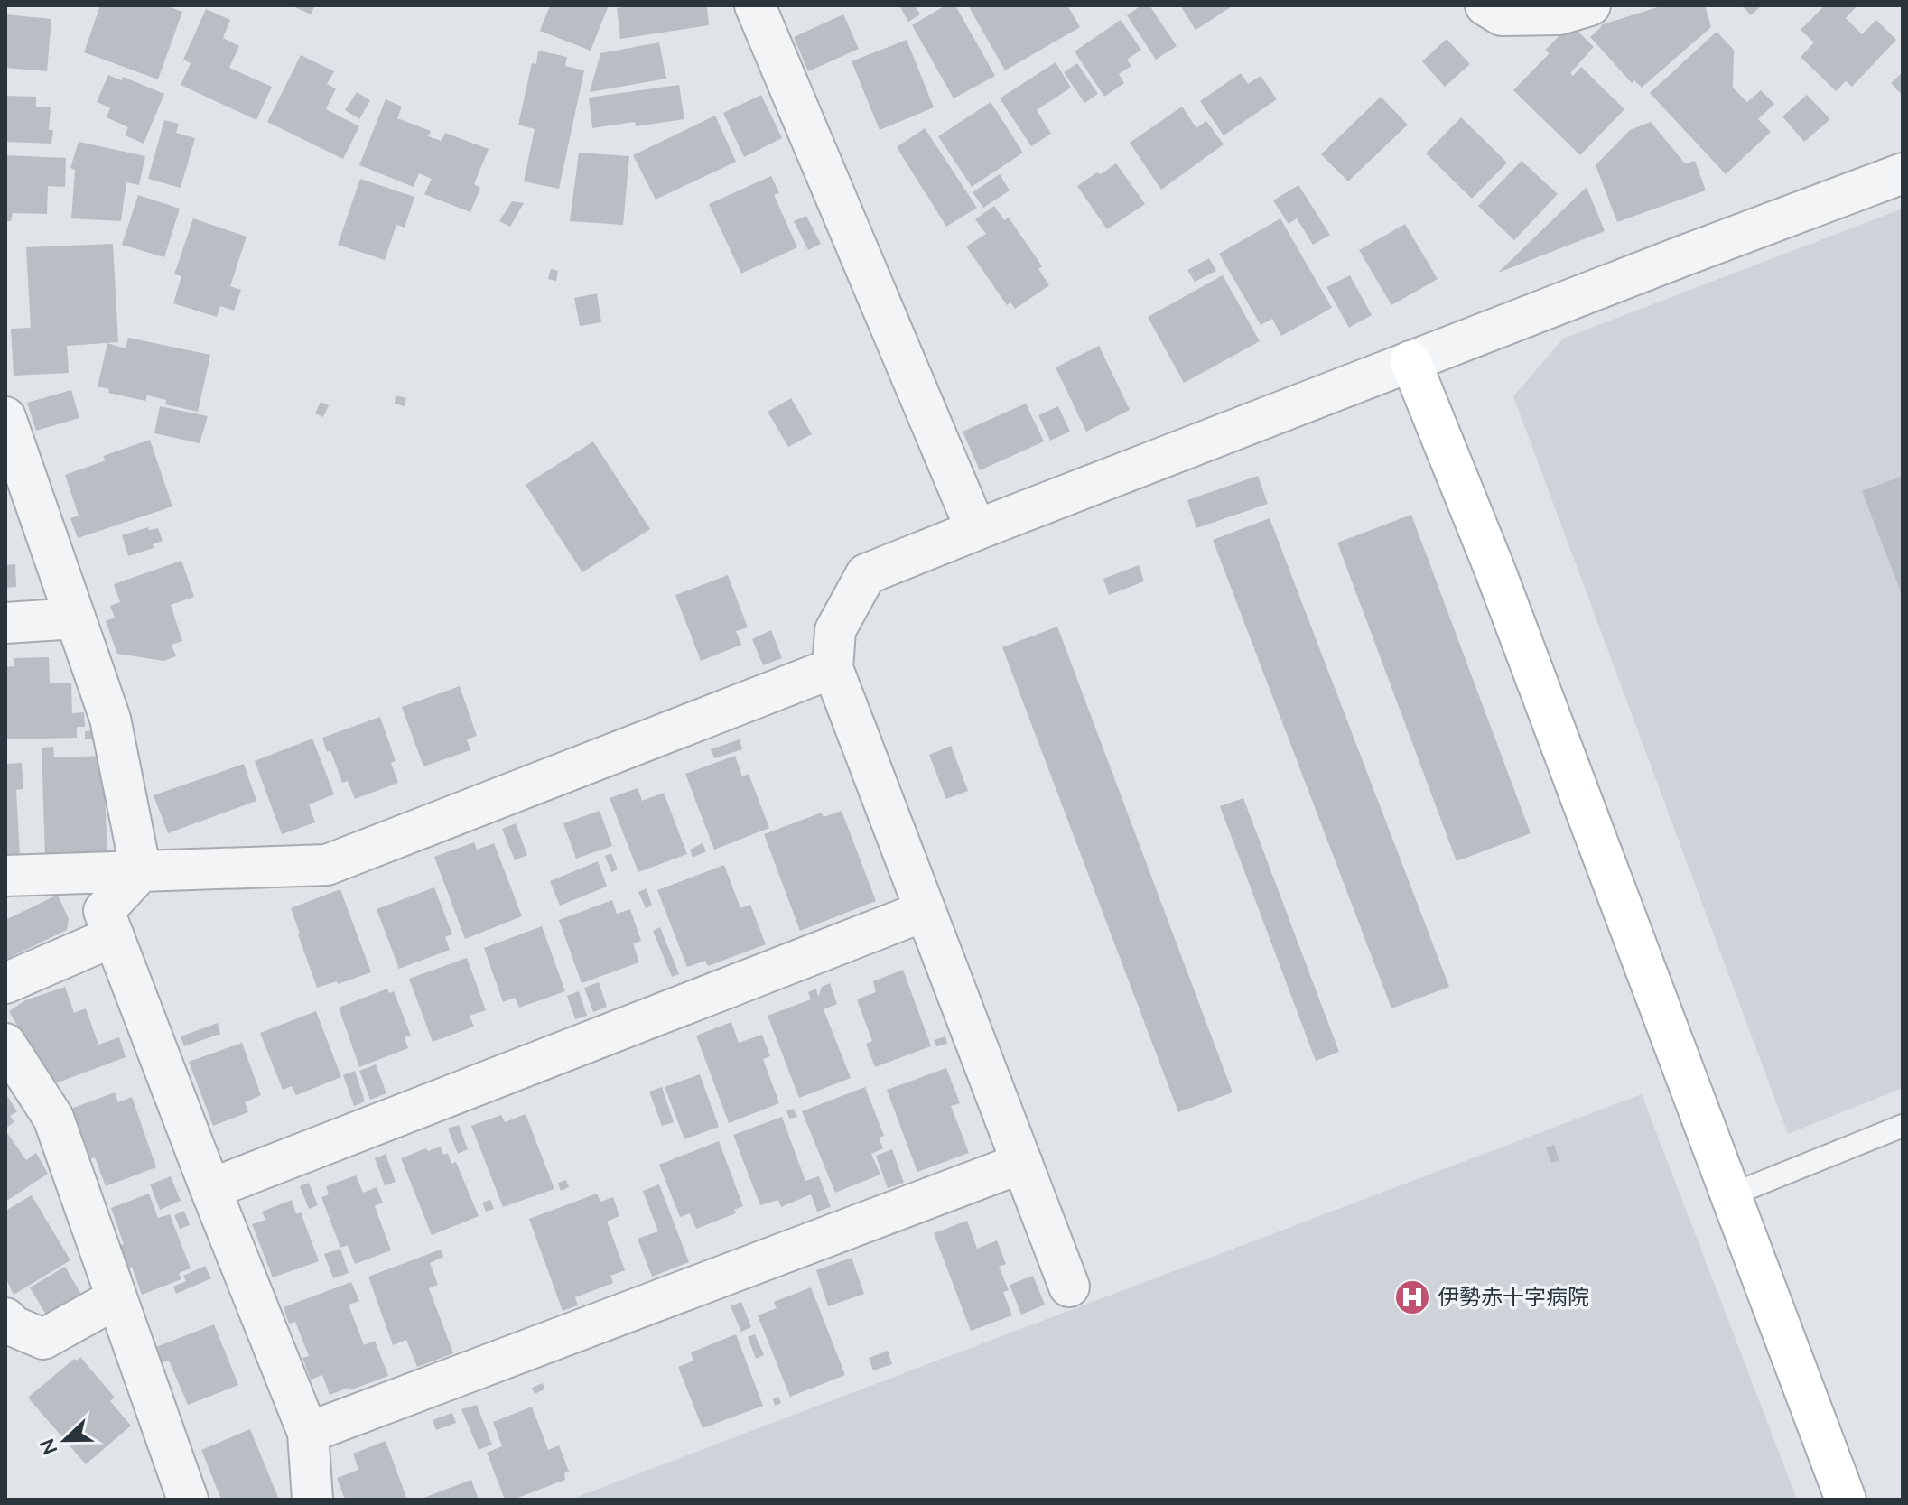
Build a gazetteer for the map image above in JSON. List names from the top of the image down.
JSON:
{
  "places": {
    "hospital": ["伊勢赤十字病院"]
  },
  "north": "left"
}
